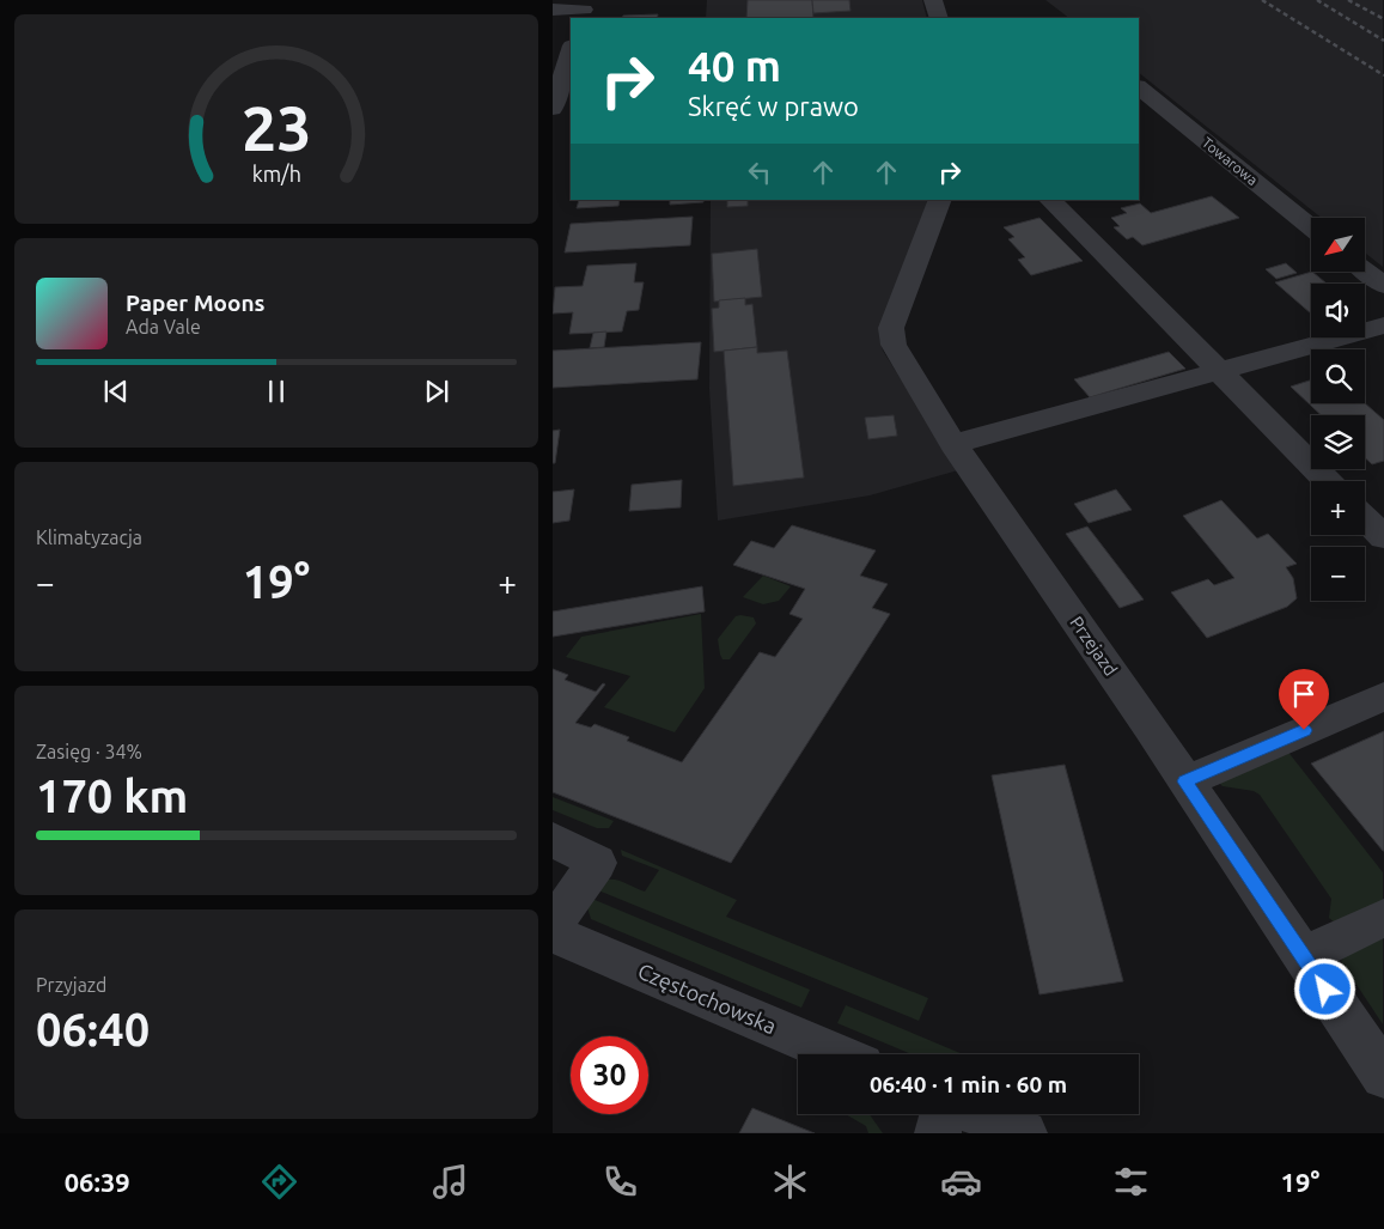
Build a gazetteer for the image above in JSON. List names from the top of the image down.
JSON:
{
  "streets": {
    "street": ["Towarowa", "Przejazd", "Częstochowska"]
  },
  "north": "bottom left",
  "page": {
    "turn": ["40 m", "Skręć w prawo"],
    "map_buttons": ["+", "−"],
    "song": ["Paper Moons", "Ada Vale"],
    "tile": [
      "Klimatyzacja",
      ["Zasięg · 34%", "170 km"],
      ["Przyjazd", "06:40"]
    ],
    "heat": ["−", "19°", "+"],
    "limit": "30",
    "trip": "06:40 · 1 min · 60 m",
    "tabs": ["06:39", "19°"],
    "gauge": ["23", "km/h"]
  }
}
